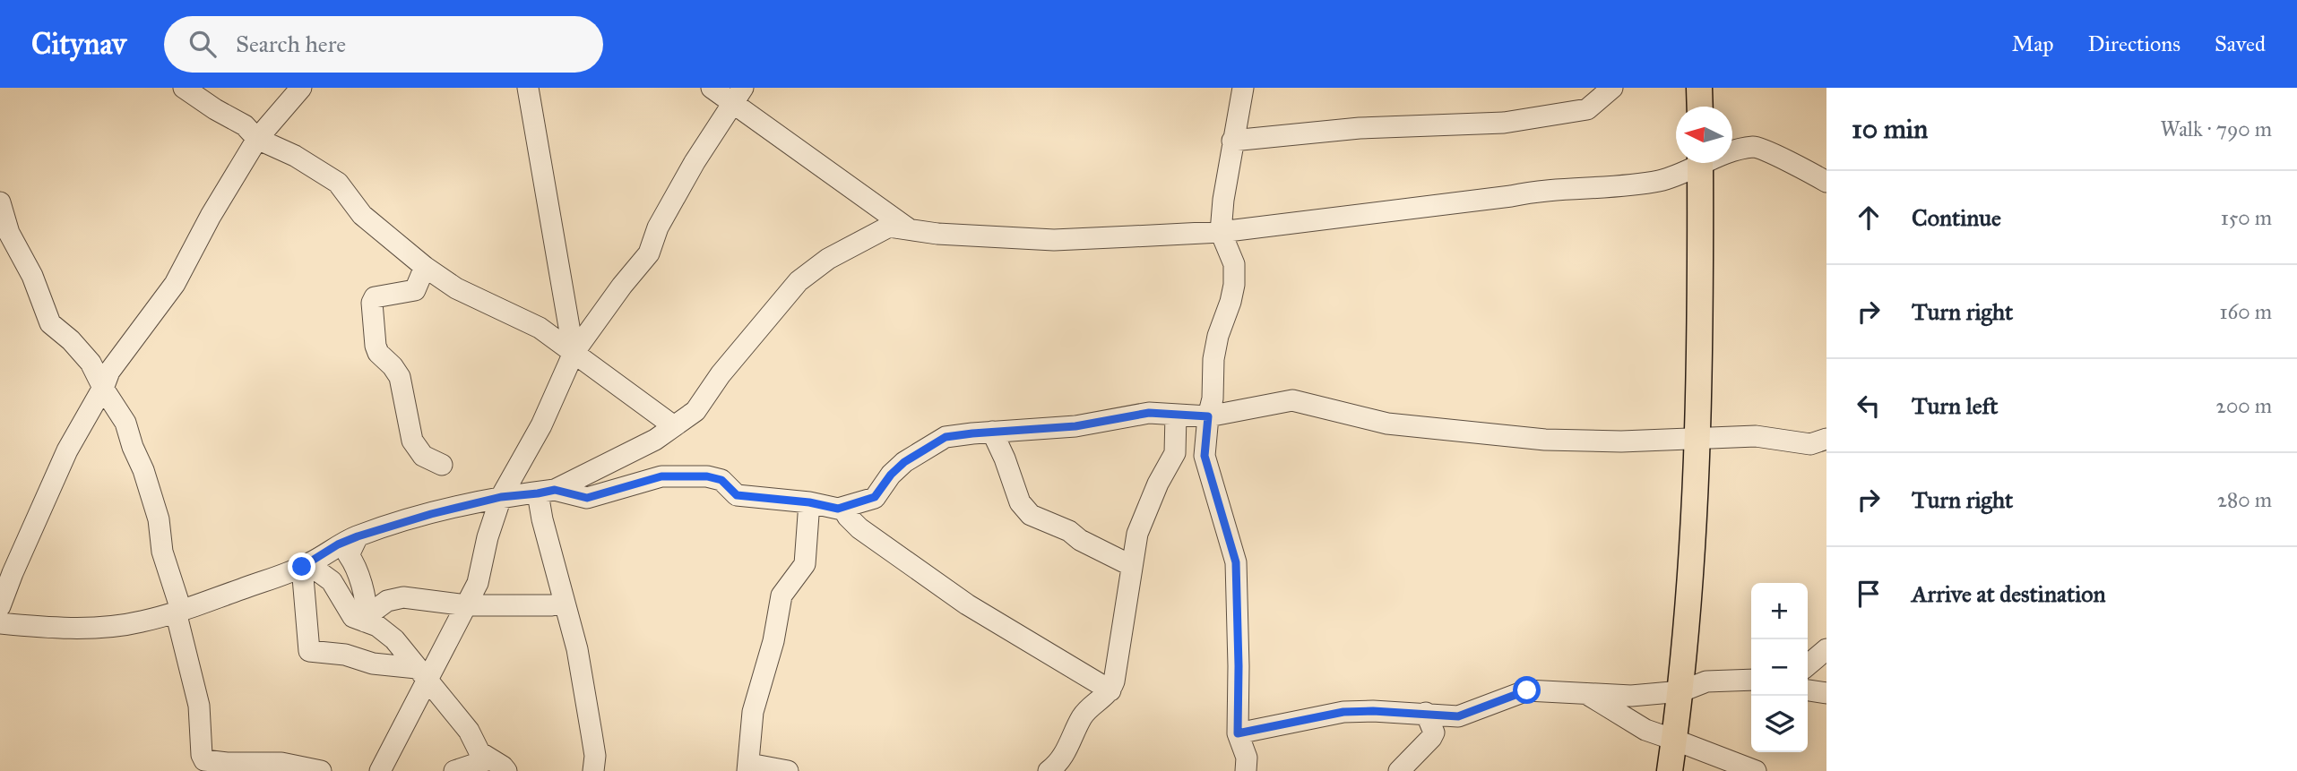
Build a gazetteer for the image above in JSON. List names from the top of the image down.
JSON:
{
  "north": "left",
  "page": {
    "header": "Citynav",
    "search": "Search here",
    "nav": ["Map", "Directions", "Saved"],
    "heading": ["10 min", "Walk · 790 m"],
    "list": [
      ["Continue", "150 m"],
      ["Turn right", "160 m"],
      ["Turn left", "200 m"],
      ["Turn right", "280 m"],
      "Arrive at destination"
    ],
    "map_buttons": ["+", "−"]
  }
}
